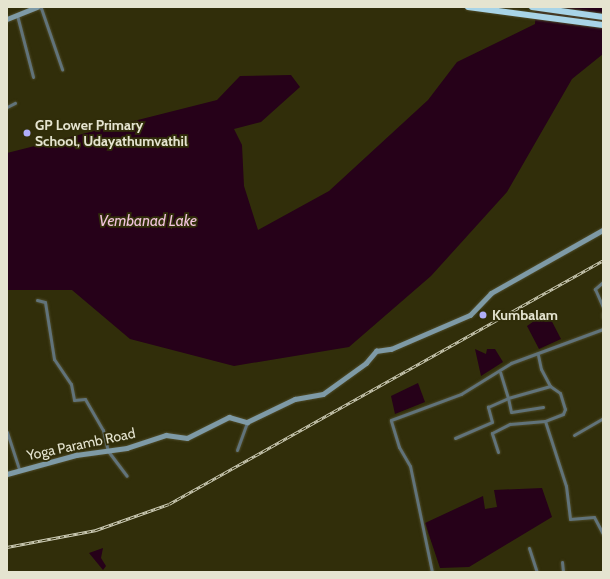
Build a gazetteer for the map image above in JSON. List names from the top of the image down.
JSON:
{
  "streets": {
    "street": ["Yoga Paramb Road"]
  },
  "water": ["Vembanad Lake"],
  "places": ["GP Lower Primary School, Udayathumvathil", "Kumbalam"]
}
